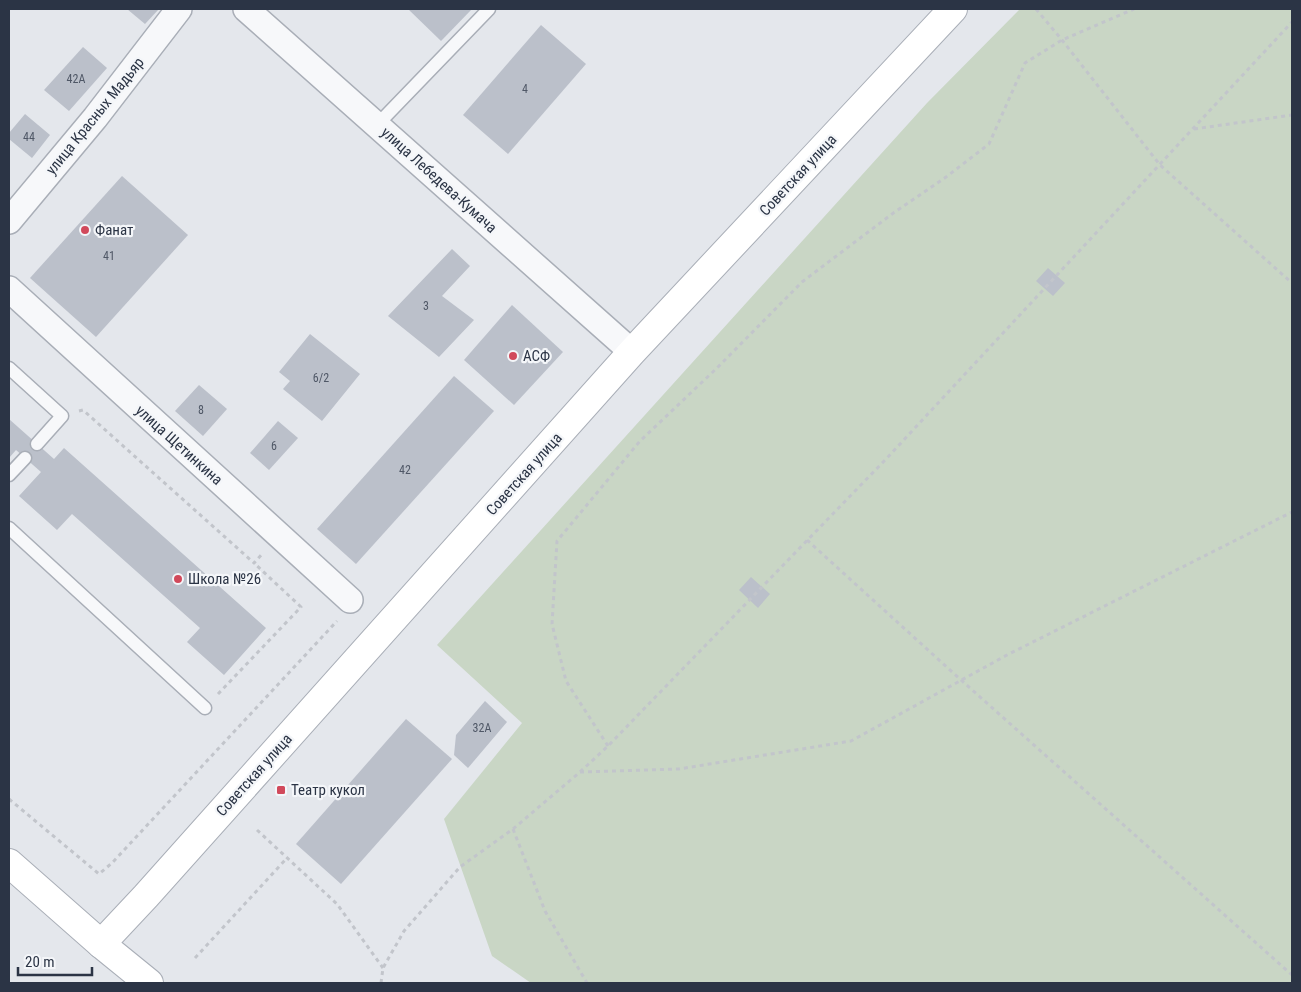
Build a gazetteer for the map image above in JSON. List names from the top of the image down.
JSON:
{
  "streets": {
    "main road": ["Советская улица"],
    "street": ["улица Красных Мадьяр", "улица Лебедева-Кумача", "улица Щетинкина"]
  },
  "crossings": [
    ["Советская улица", "улица Лебедева-Кумача"]
  ],
  "places": {
    "other": ["Фанат", "АСФ", "Школа №26"],
    "transit": ["Театр кукол"]
  },
  "house_numbers": [
    "42А",
    "4",
    "44",
    "41",
    "3",
    "6/2",
    "8",
    "6",
    "42",
    "32А"
  ],
  "scale_bar": "20 m"
}
